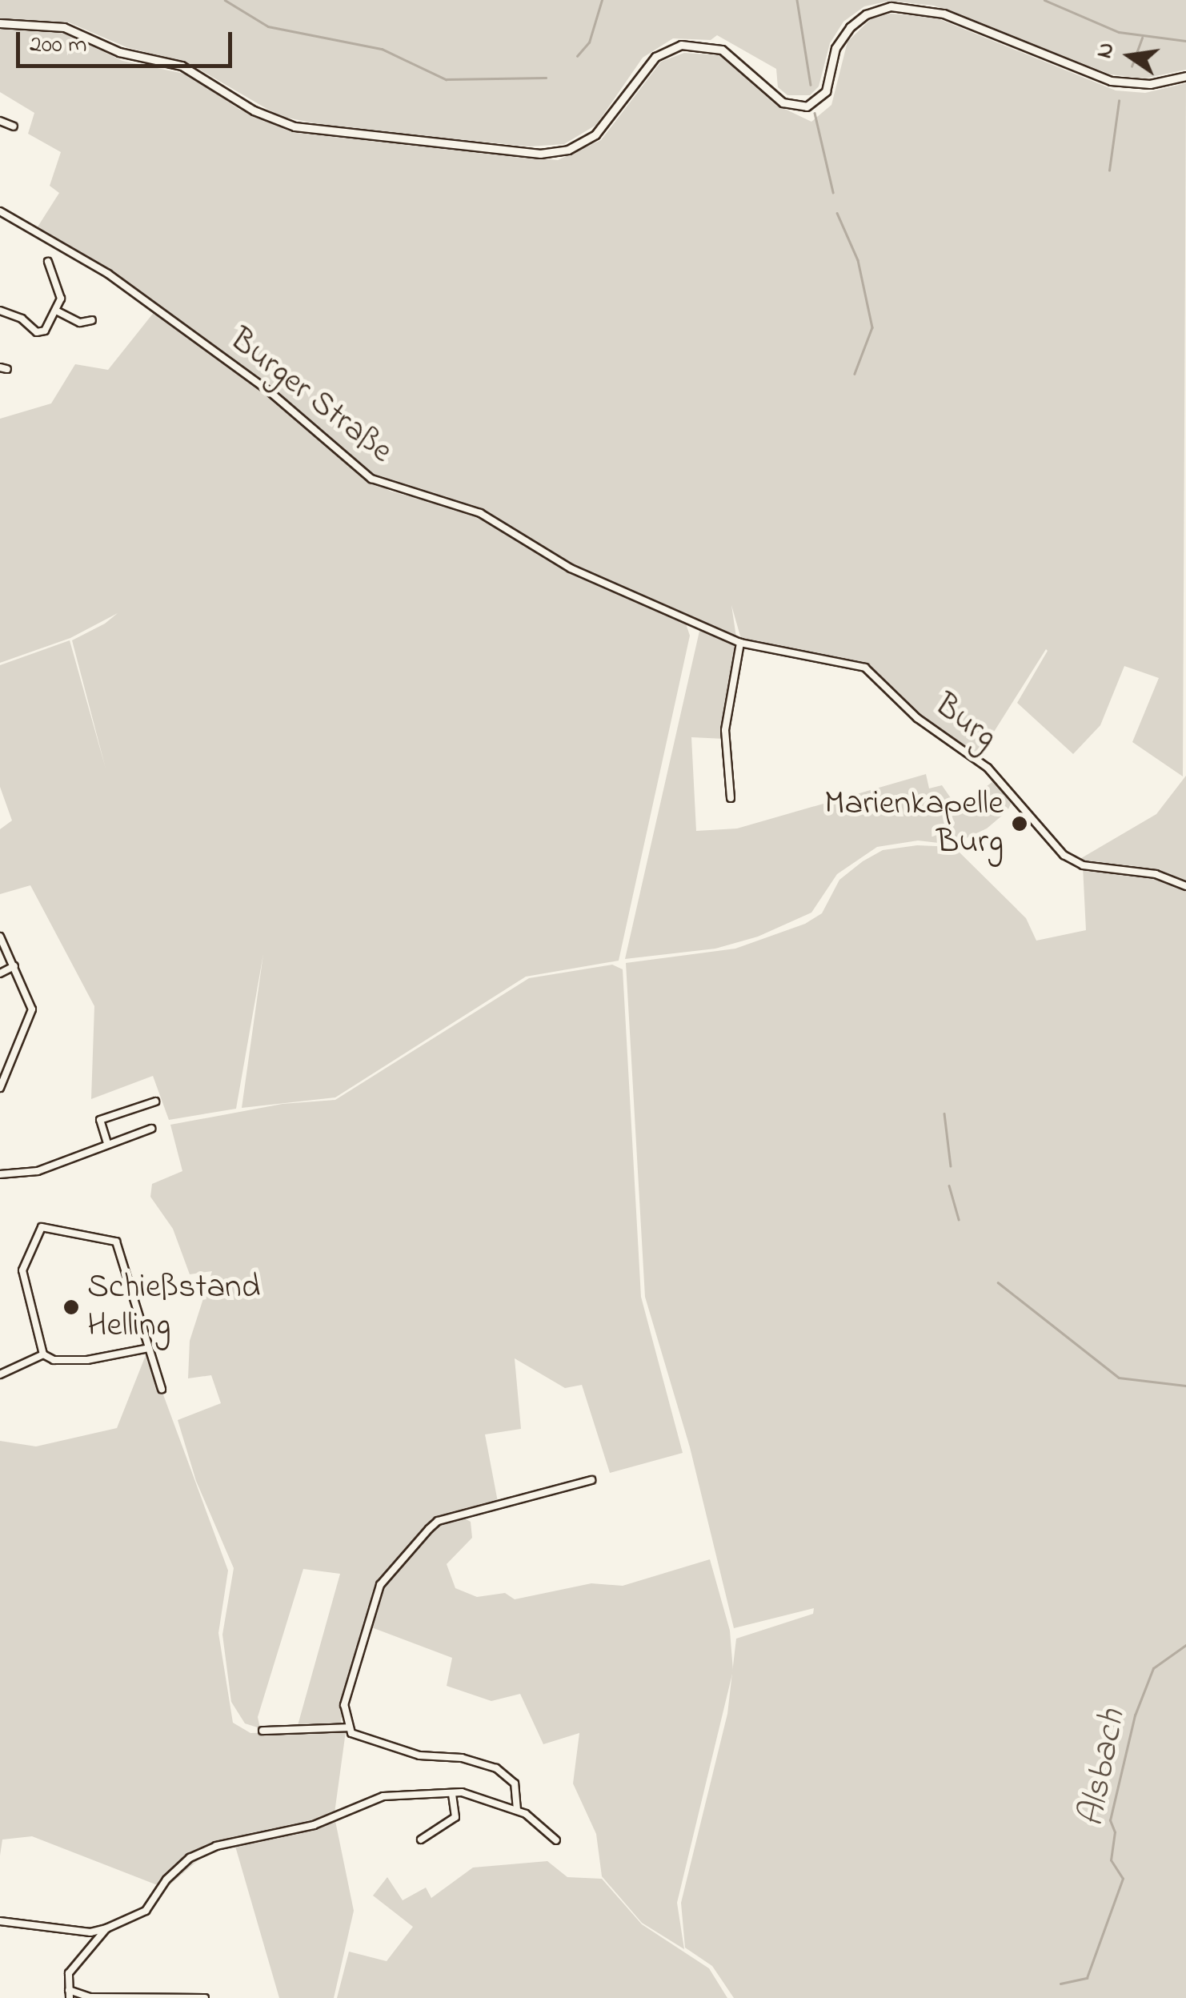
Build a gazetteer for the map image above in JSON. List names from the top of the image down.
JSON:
{
  "streets": {
    "street": ["Burger Straße", "Burg"]
  },
  "crossings": [
    ["Burger Straße", "Burg"]
  ],
  "water": ["Alsbach"],
  "places": ["Marienkapelle Burg", "Schießstand Helling"],
  "scale_bar": "200 m",
  "north": "left"
}
